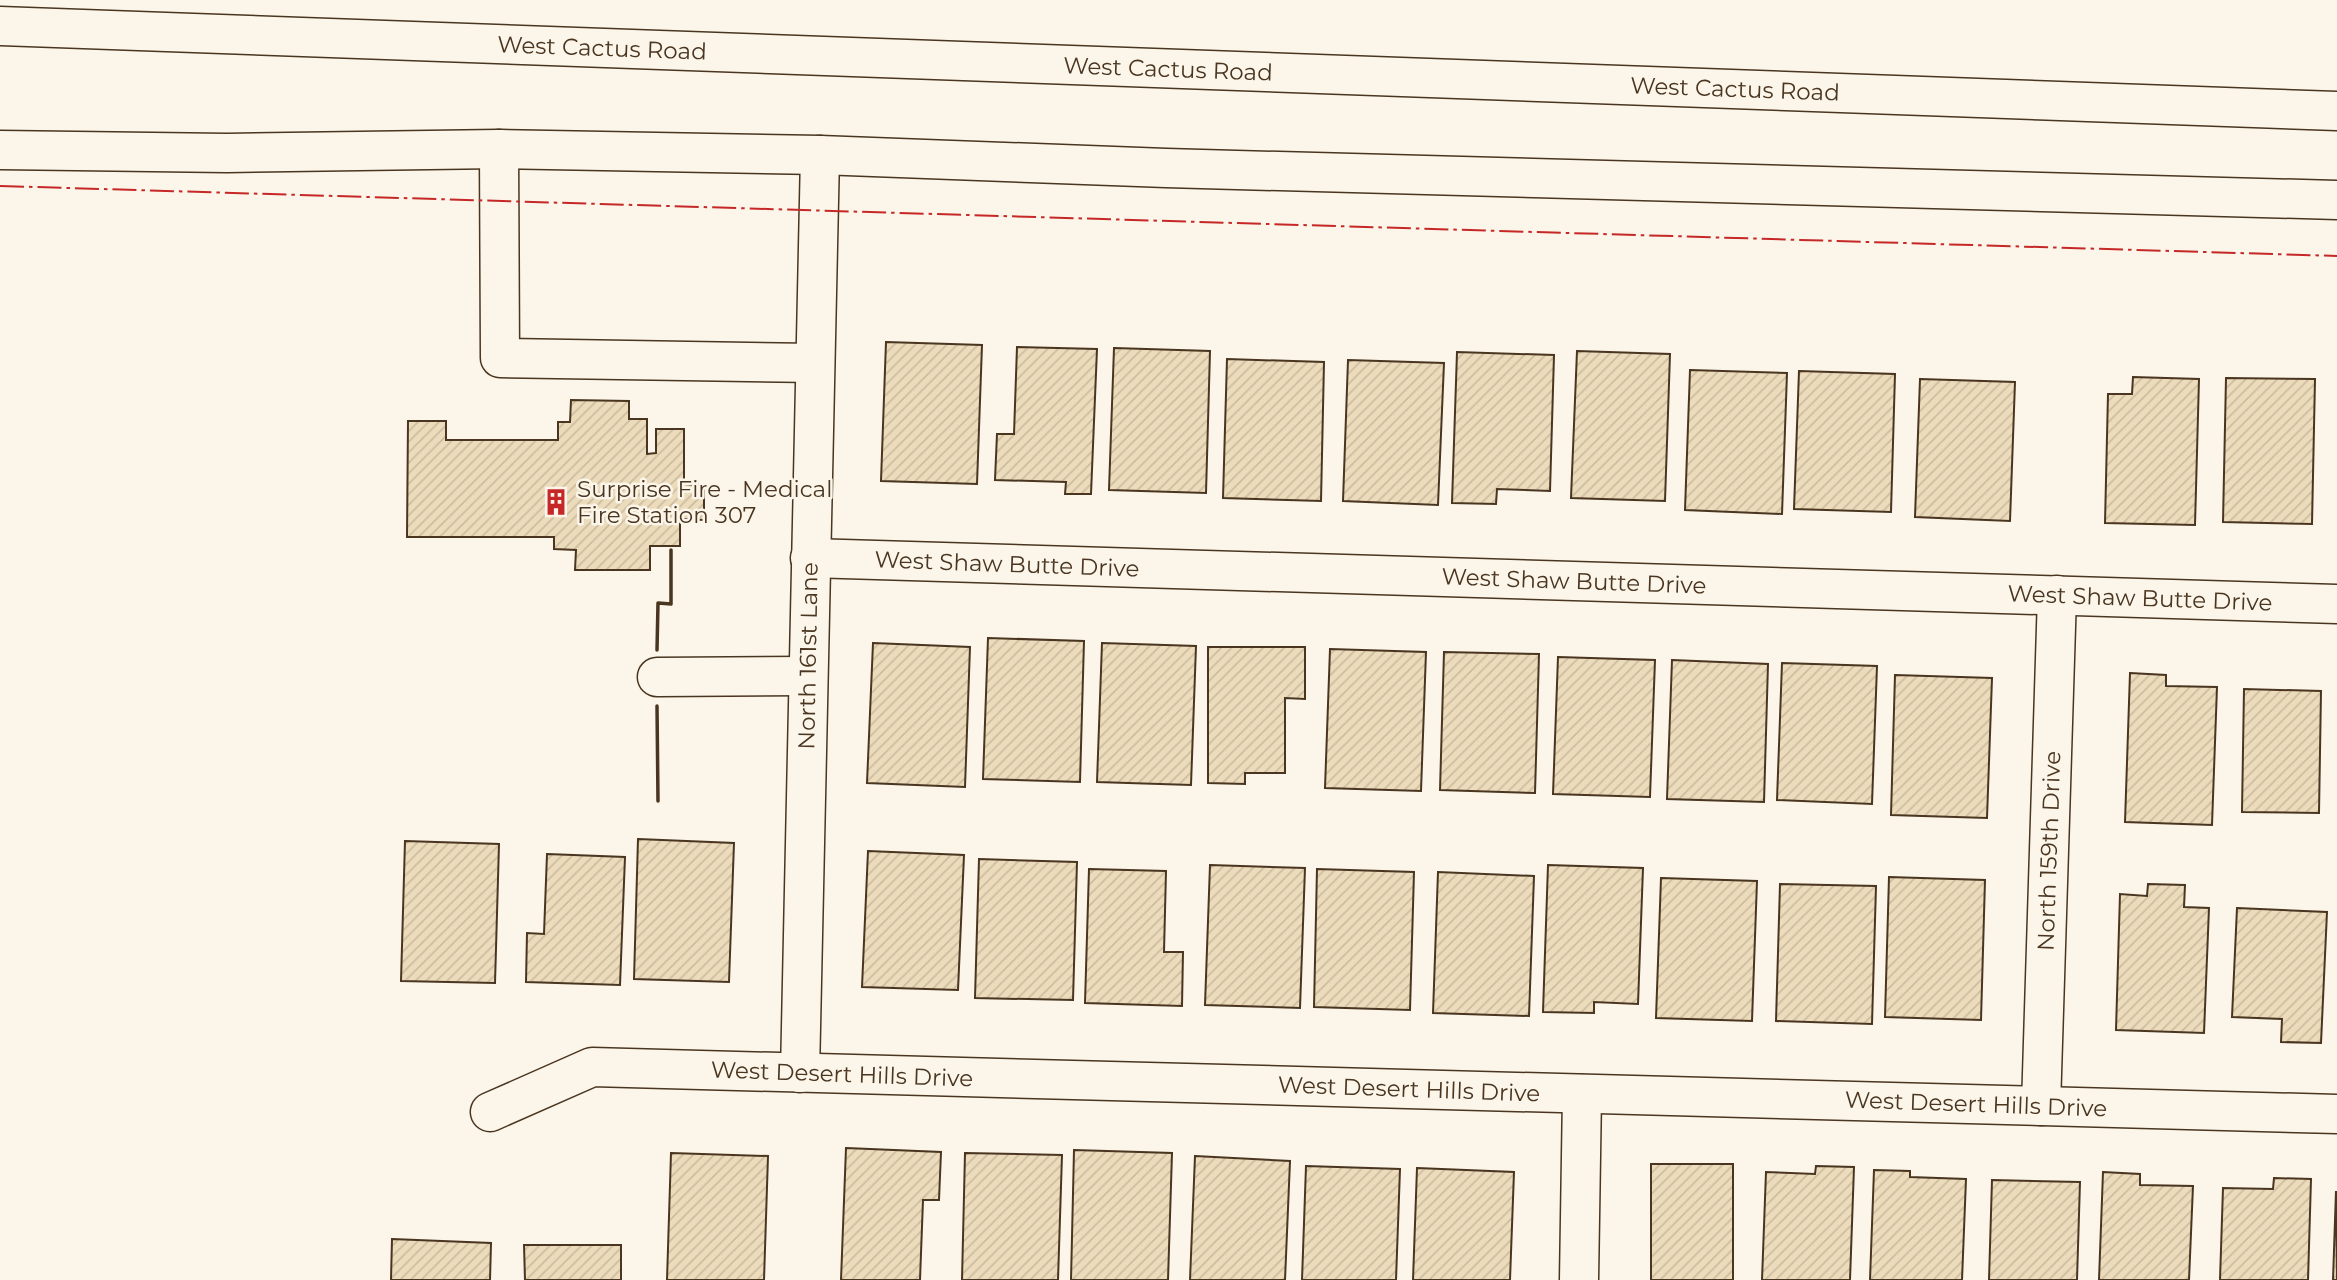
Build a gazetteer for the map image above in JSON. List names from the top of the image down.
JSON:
{
  "streets": {
    "street": [
      "West Cactus Road",
      "West Shaw Butte Drive",
      "North 161st Lane",
      "North 159th Drive",
      "West Desert Hills Drive"
    ]
  },
  "crossings": [
    ["West Shaw Butte Drive", "North 161st Lane"],
    ["West Shaw Butte Drive", "North 159th Drive"],
    ["North 161st Lane", "West Desert Hills Drive"],
    ["North 159th Drive", "West Desert Hills Drive"]
  ],
  "places": {
    "building": ["Surprise Fire - Medical Fire Station 307"]
  }
}
